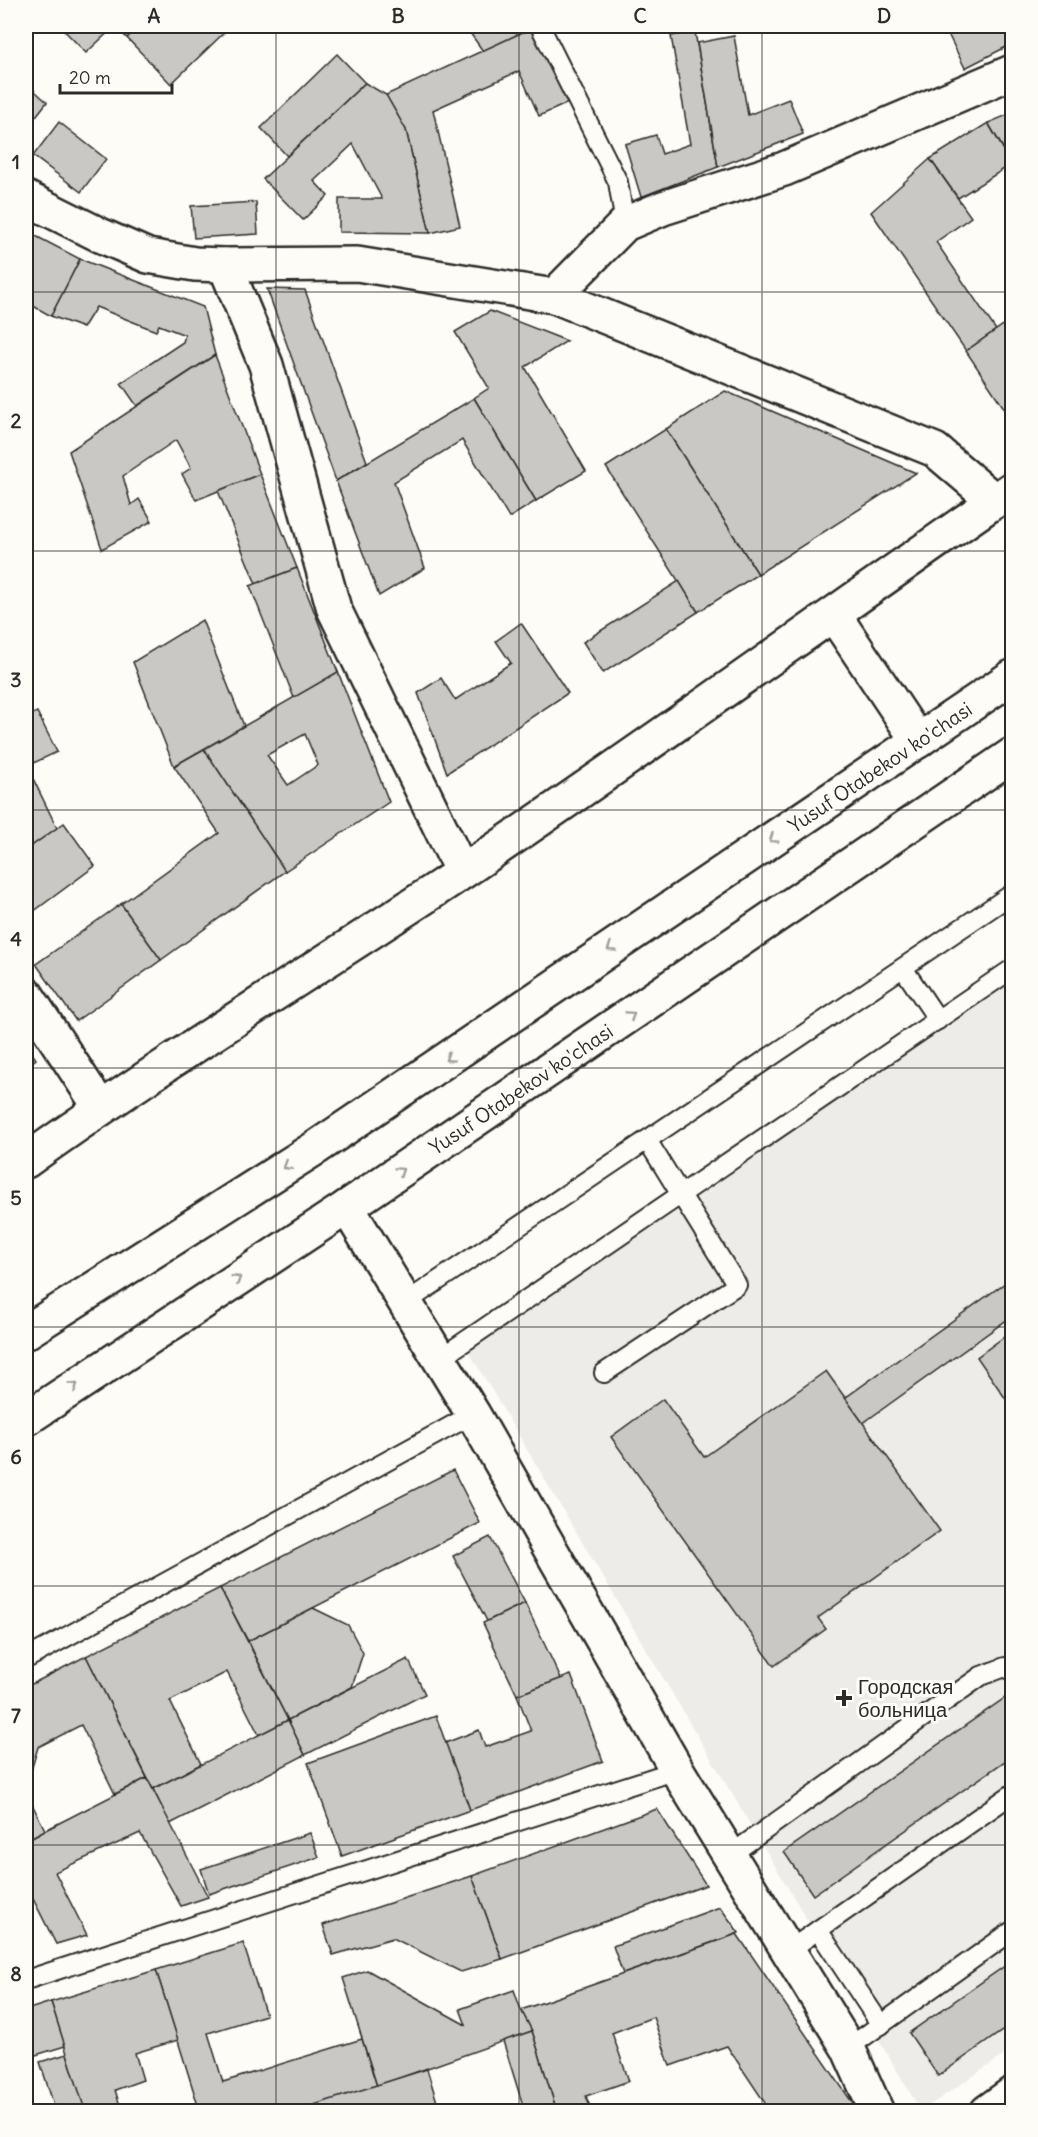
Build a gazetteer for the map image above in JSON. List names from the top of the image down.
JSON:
{
  "streets": {
    "street": ["Yusuf Otabekov ko'chasi"]
  },
  "places": {
    "health": ["Городская больница"]
  },
  "scale_bar": "20 m",
  "grid": {
    "columns": [
      "A",
      "B",
      "C",
      "D"
    ],
    "rows": [
      "1",
      "2",
      "3",
      "4",
      "5",
      "6",
      "7",
      "8"
    ]
  }
}
